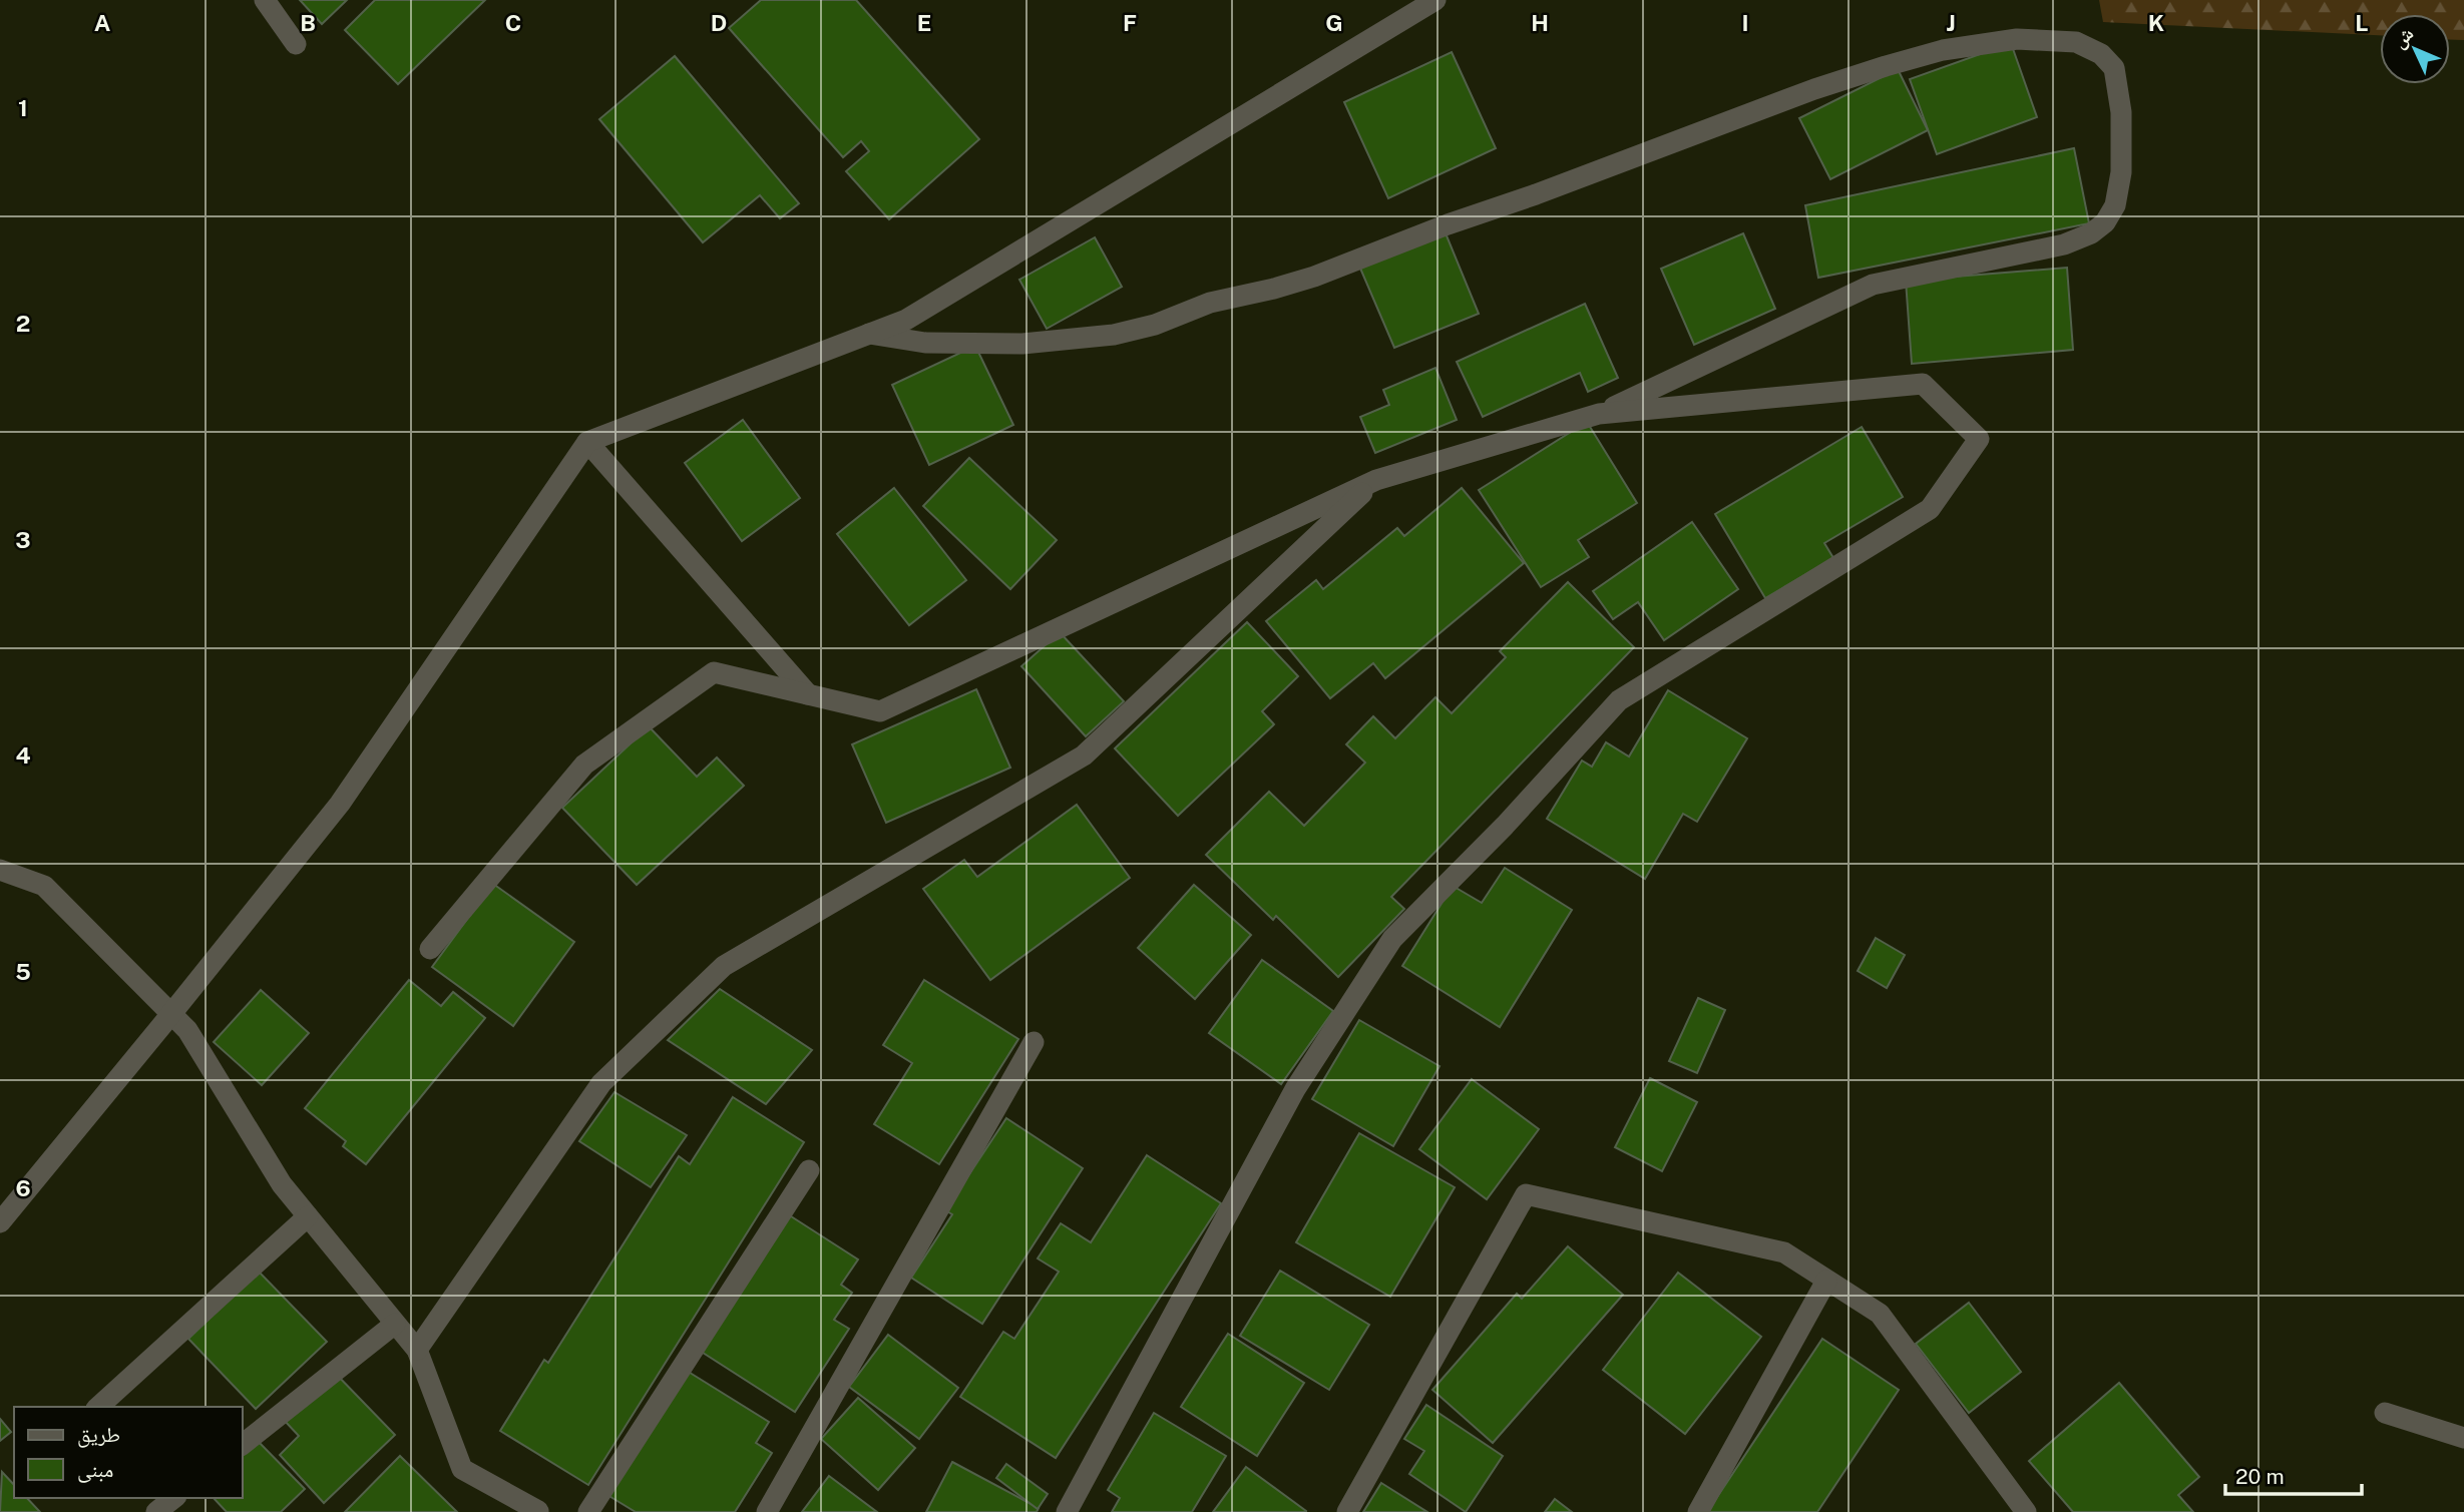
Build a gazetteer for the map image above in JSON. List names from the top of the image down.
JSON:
{
  "legend": ["طريق", "مبنى"],
  "scale_bar": "20 m",
  "north": "top left",
  "grid": {
    "columns": [
      "A",
      "B",
      "C",
      "D",
      "E",
      "F",
      "G",
      "H",
      "I",
      "J",
      "K",
      "L"
    ],
    "rows": [
      "1",
      "2",
      "3",
      "4",
      "5",
      "6"
    ]
  }
}
